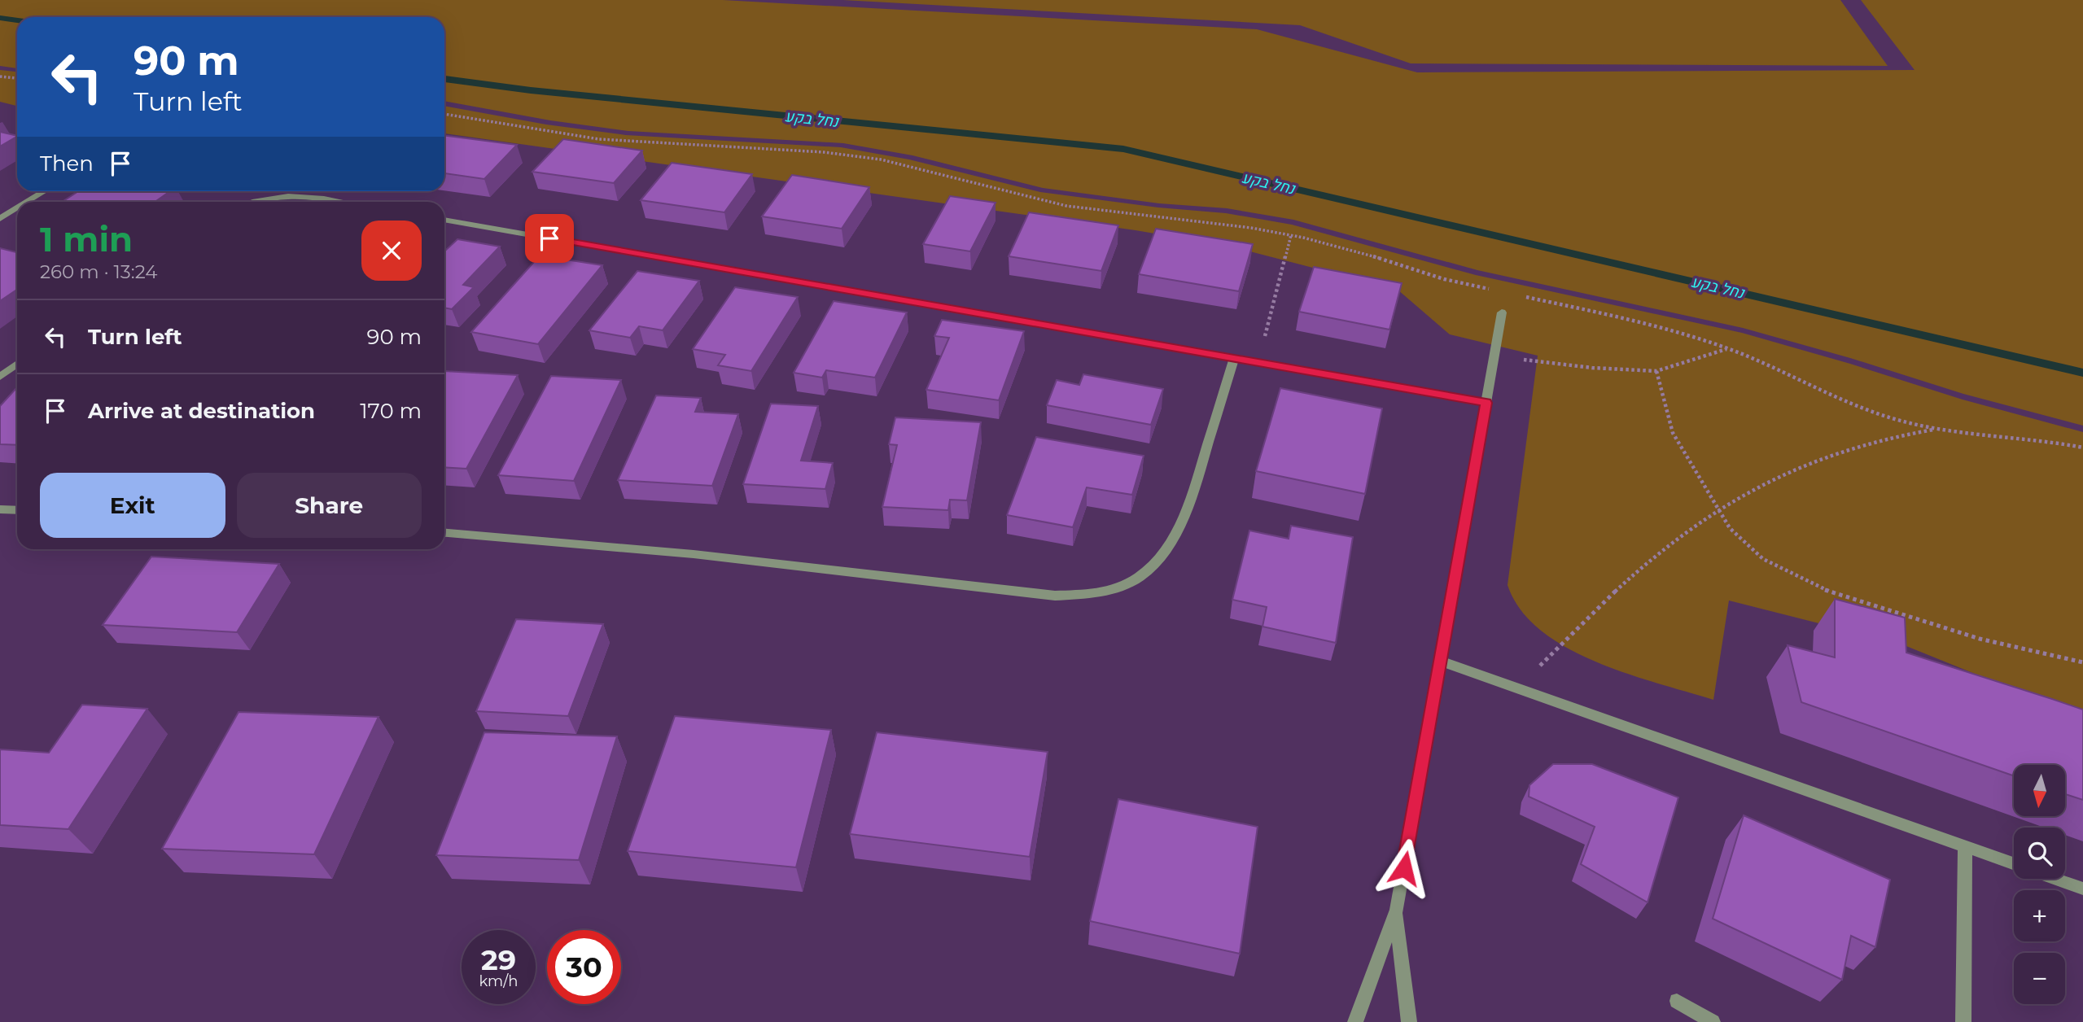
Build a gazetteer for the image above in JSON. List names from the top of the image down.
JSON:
{
  "water": ["נחל בקע"],
  "north": "bottom",
  "page": {
    "turn": ["90 m", "Turn left"],
    "then": "Then",
    "heading": ["1 min", "260 m · 13:24"],
    "list": [
      {
        "name": "Turn left",
        "value": "90 m"
      },
      {
        "name": "Arrive at destination",
        "value": "170 m"
      }
    ],
    "buttons": ["Exit", "Share"],
    "map_buttons": ["+", "−"],
    "speed": "29 km/h",
    "limit": "30"
  }
}
